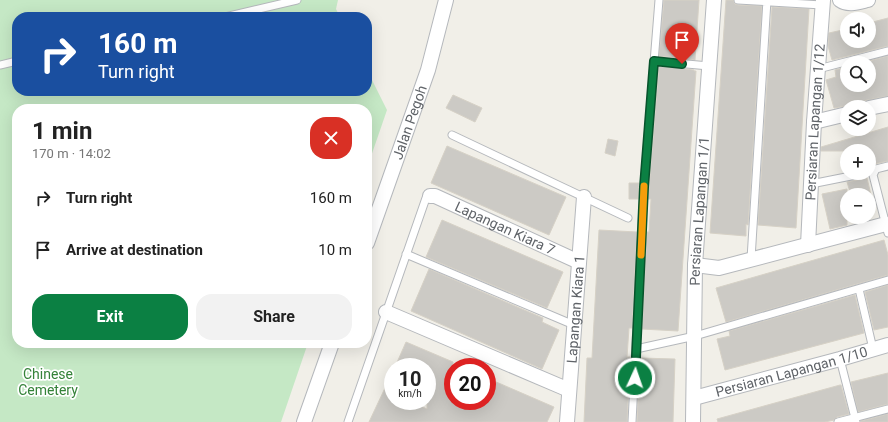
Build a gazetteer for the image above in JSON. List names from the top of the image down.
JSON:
{
  "streets": {
    "street": [
      "Jalan Pegoh",
      "Persiaran Lapangan 1/12",
      "Persiaran Lapangan 1/1",
      "Lapangan Kiara 7",
      "Lapangan Kiara 1",
      "Persiaran Lapangan 1/10"
    ]
  },
  "crossings": [
    ["Persiaran Lapangan 1/1", "Persiaran Lapangan 1/10"],
    ["Lapangan Kiara 7", "Lapangan Kiara 1"]
  ],
  "parks": ["Chinese Cemetery"],
  "page": {
    "map_buttons": ["+", "−"],
    "turn": ["160 m", "Turn right"],
    "heading": ["1 min", "170 m · 14:02"],
    "list": [
      {
        "name": "Turn right",
        "value": "160 m"
      },
      {
        "name": "Arrive at destination",
        "value": "10 m"
      }
    ],
    "buttons": ["Exit", "Share"],
    "speed": "10 km/h",
    "limit": "20"
  }
}
